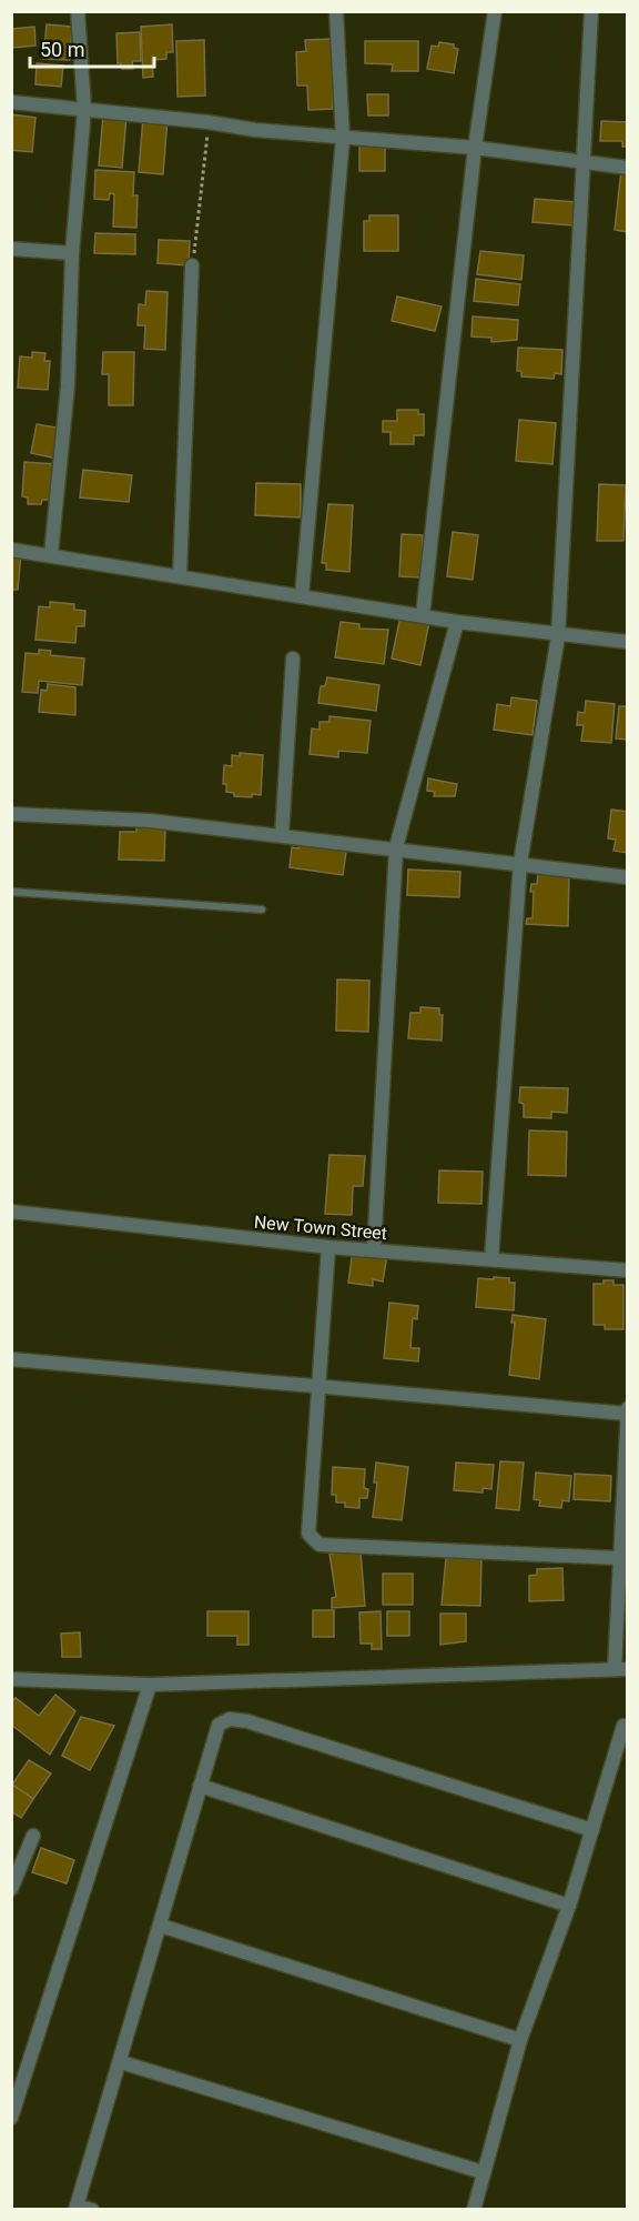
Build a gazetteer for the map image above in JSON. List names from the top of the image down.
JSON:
{
  "streets": {
    "street": ["New Town Street"]
  },
  "scale_bar": "50 m"
}
